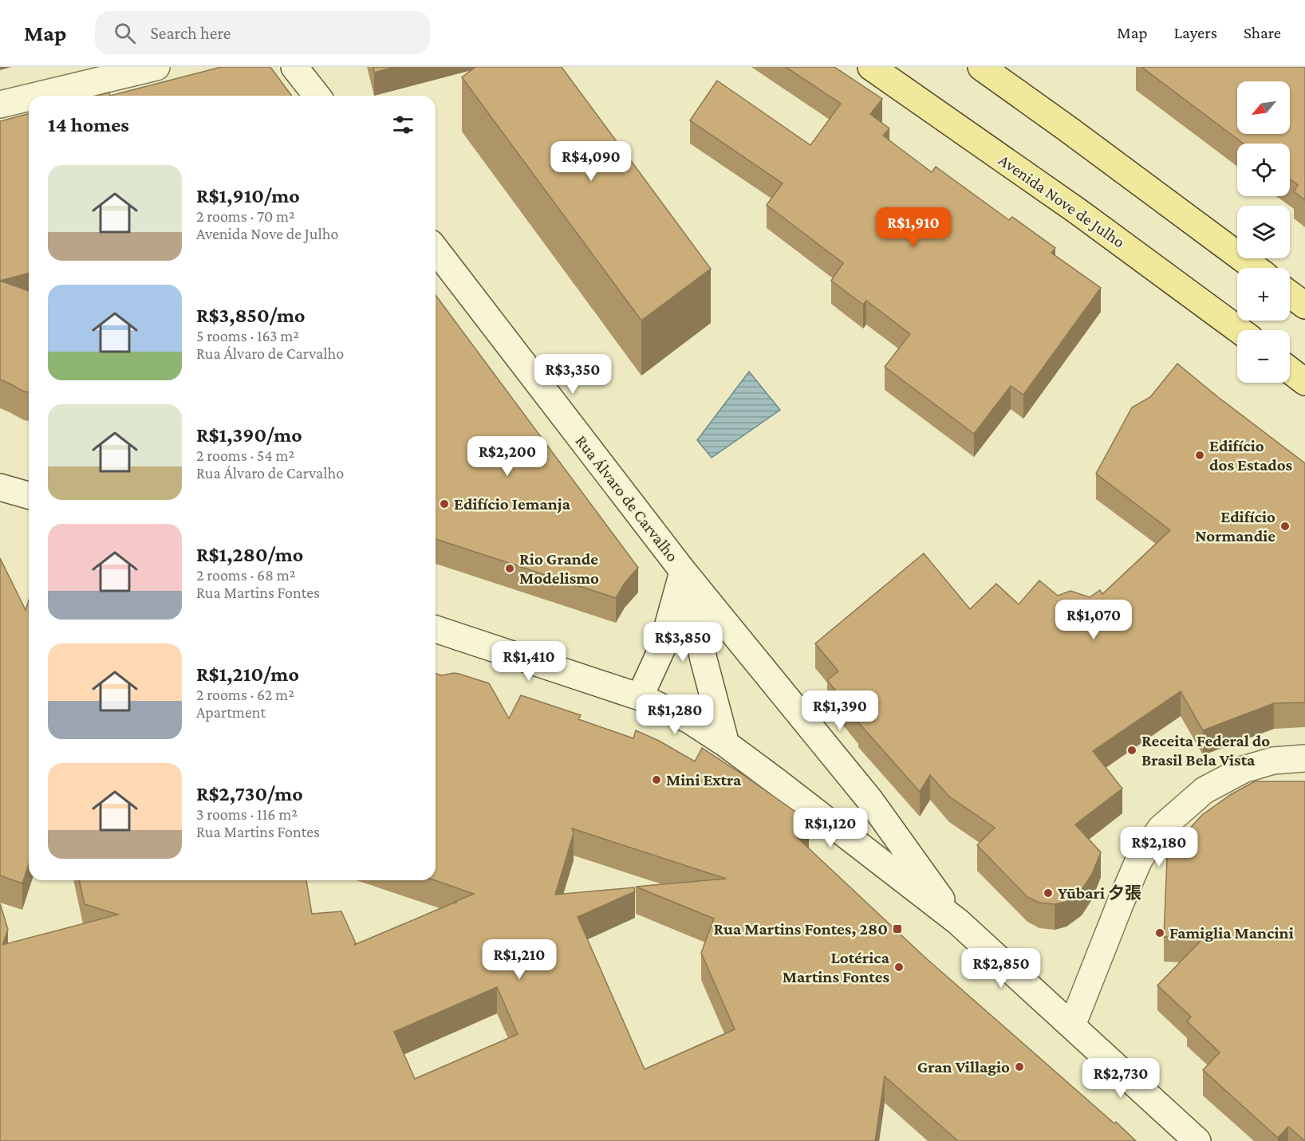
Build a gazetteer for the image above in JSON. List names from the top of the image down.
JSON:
{
  "streets": {
    "main road": ["Avenida Nove de Julho"],
    "street": ["Rua Álvaro de Carvalho"]
  },
  "places": {
    "other": [
      "Edifício dos Estados",
      "Edifício Iemanja",
      "Edifício Normandie",
      "Rio Grande Modelismo",
      "Receita Federal do Brasil Bela Vista",
      "Mini Extra",
      "Yūbari 夕張",
      "Famiglia Mancini",
      "Lotérica Martins Fontes",
      "Gran Villagio"
    ],
    "transit": ["Rua Martins Fontes, 280"]
  },
  "north": "bottom left",
  "page": {
    "header": "Map",
    "search": "Search here",
    "nav": ["Map", "Layers", "Share"],
    "map_buttons": ["+", "−"],
    "heading": "14 homes",
    "price": [
      "R$4,090",
      "R$1,910",
      "R$3,350",
      "R$2,200",
      "R$1,070",
      "R$3,850",
      "R$1,410",
      "R$1,390",
      "R$1,280",
      "R$1,120",
      "R$2,180",
      "R$1,210",
      "R$2,850",
      "R$2,730"
    ],
    "list": [
      {
        "name": "R$1,910/mo",
        "note": "2 rooms · 70 m² · Avenida Nove de Julho"
      },
      {
        "name": "R$3,850/mo",
        "note": "5 rooms · 163 m² · Rua Álvaro de Carvalho"
      },
      {
        "name": "R$1,390/mo",
        "note": "2 rooms · 54 m² · Rua Álvaro de Carvalho"
      },
      {
        "name": "R$1,280/mo",
        "note": "2 rooms · 68 m² · Rua Martins Fontes"
      },
      {
        "name": "R$1,210/mo",
        "note": "2 rooms · 62 m² · Apartment"
      },
      {
        "name": "R$2,730/mo",
        "note": "3 rooms · 116 m² · Rua Martins Fontes"
      }
    ]
  }
}
